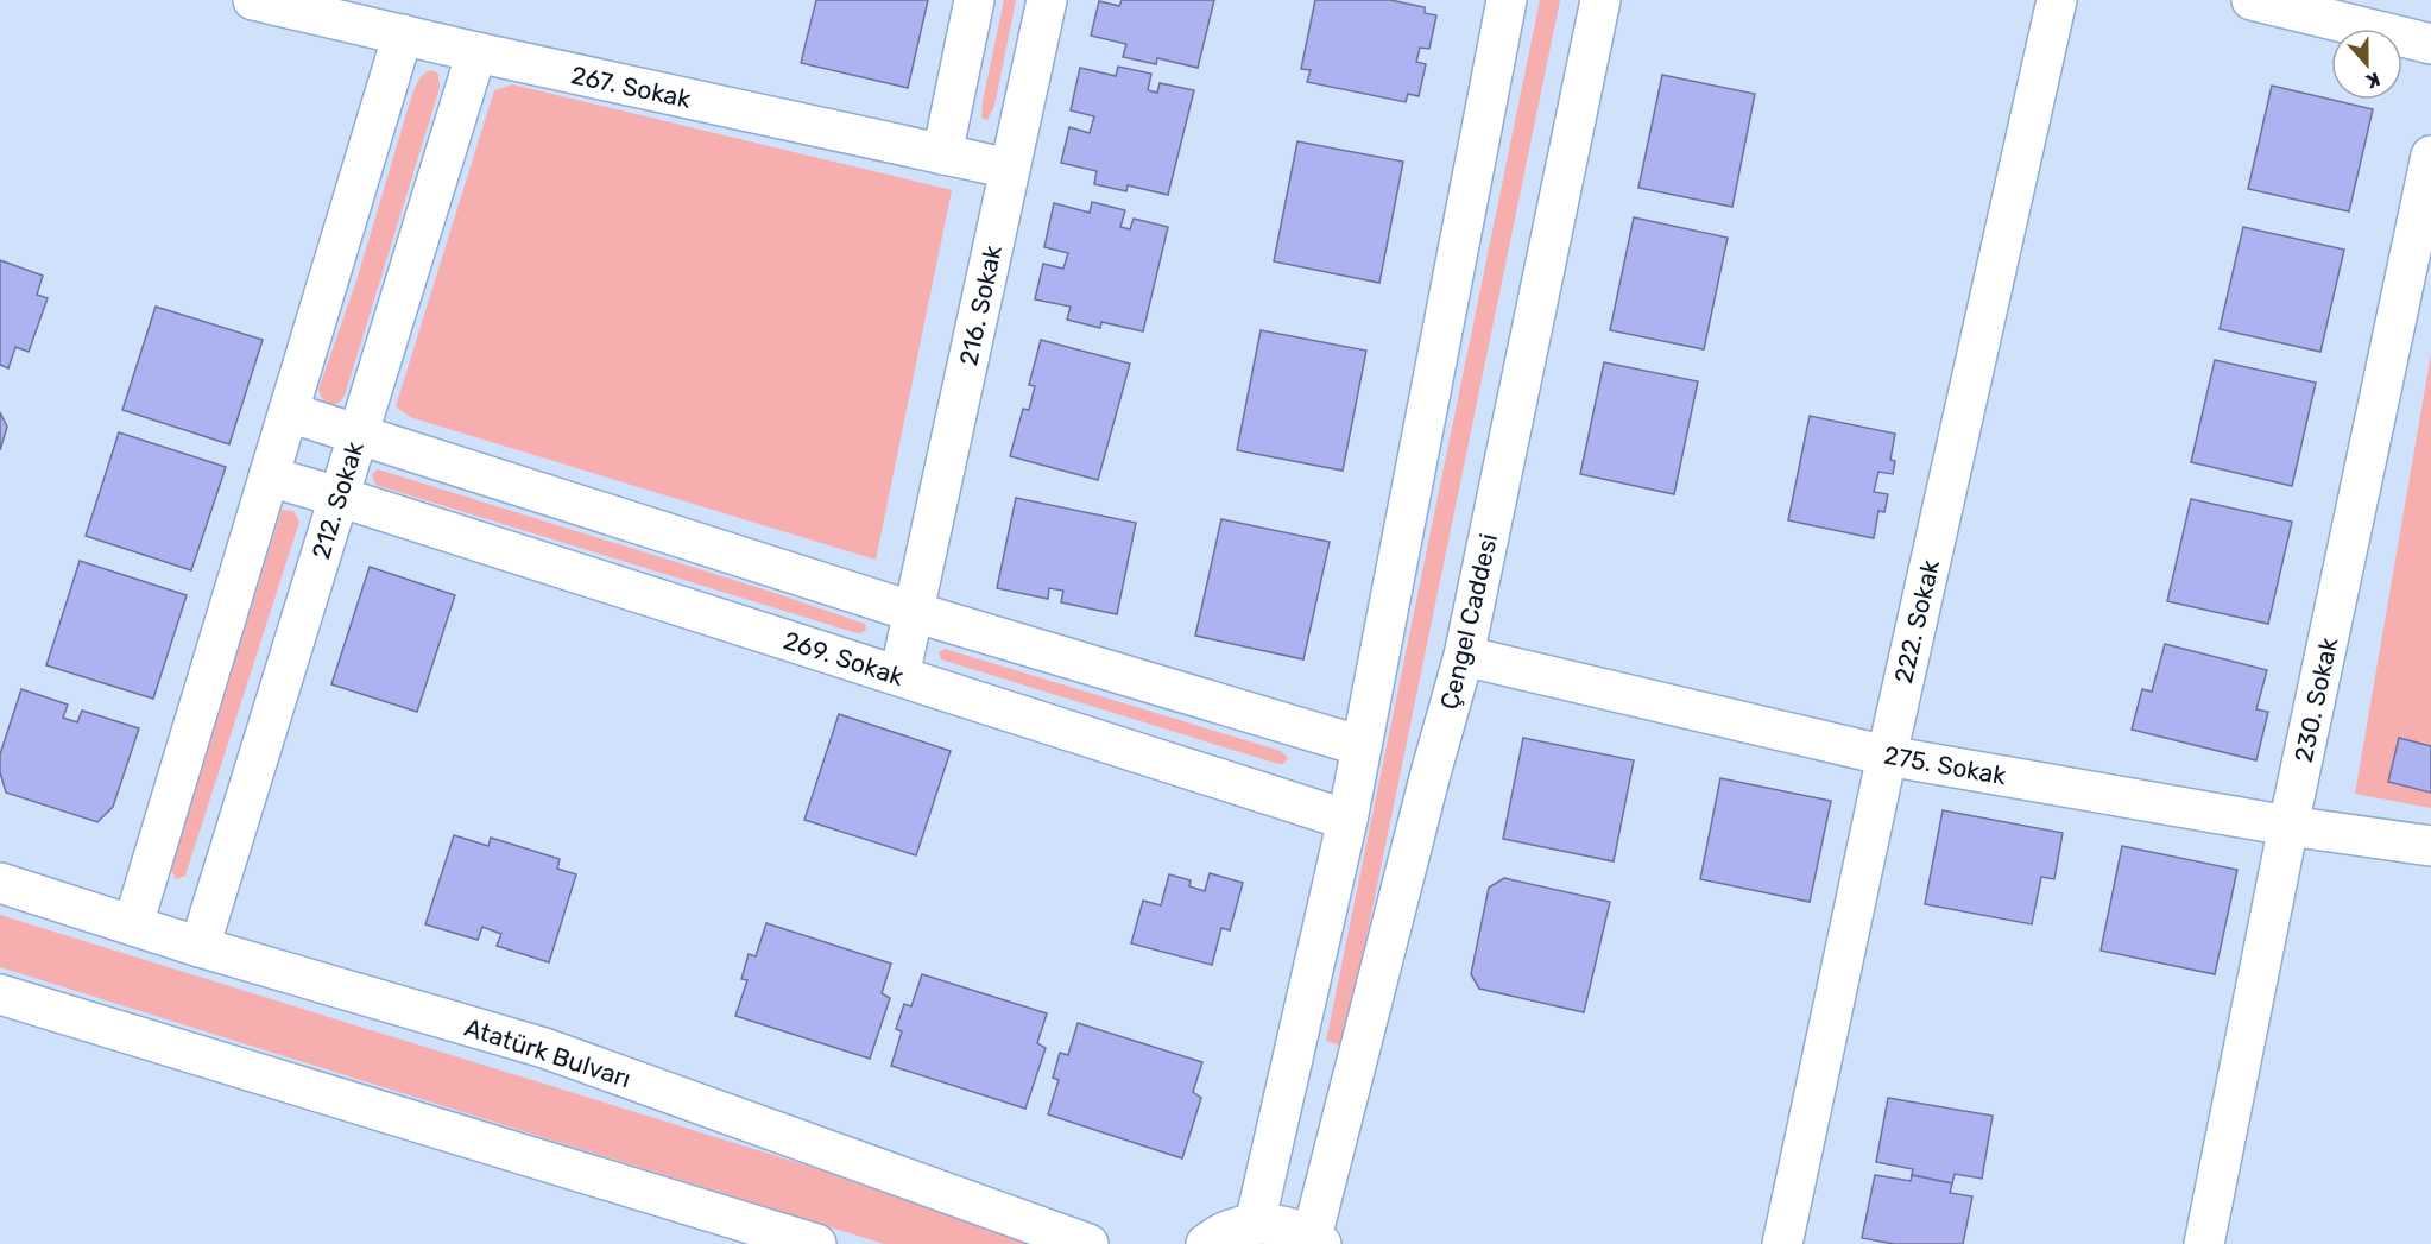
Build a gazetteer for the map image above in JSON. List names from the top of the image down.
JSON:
{
  "streets": {
    "street": [
      "267. Sokak",
      "216. Sokak",
      "212. Sokak",
      "Çengel Caddesi",
      "222. Sokak",
      "269. Sokak",
      "230. Sokak",
      "275. Sokak",
      "Atatürk Bulvarı"
    ]
  },
  "crossings": [
    ["267. Sokak", "216. Sokak"],
    ["267. Sokak", "212. Sokak"],
    ["216. Sokak", "269. Sokak"],
    ["212. Sokak", "269. Sokak"],
    ["212. Sokak", "Atatürk Bulvarı"],
    ["Çengel Caddesi", "275. Sokak"],
    ["222. Sokak", "275. Sokak"],
    ["230. Sokak", "275. Sokak"]
  ],
  "north": "bottom"
}
